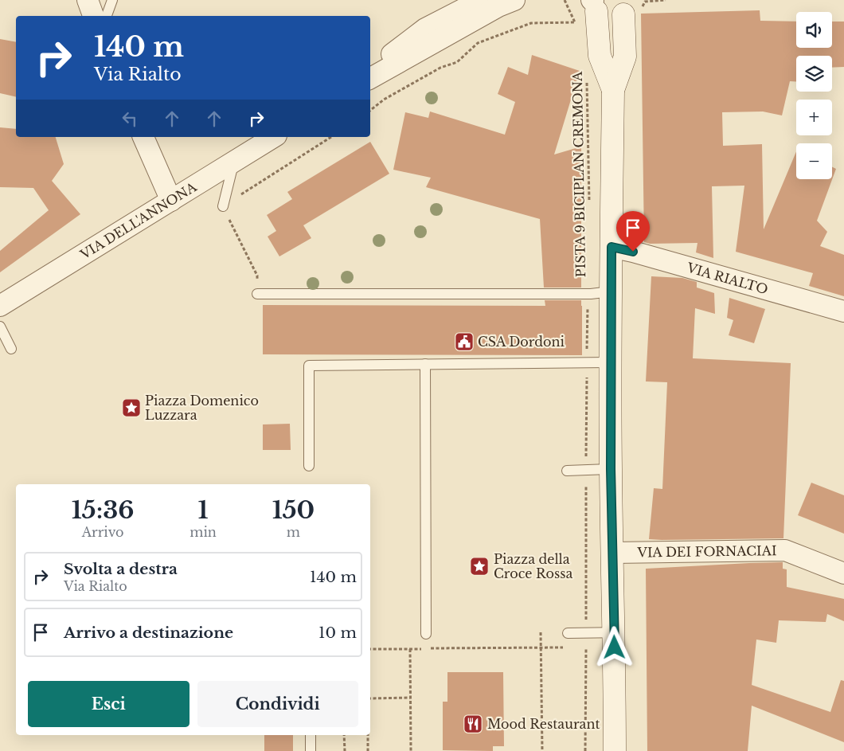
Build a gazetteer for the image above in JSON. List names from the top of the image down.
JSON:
{
  "streets": {
    "street": ["VIA DELL'ANNONA", "VIA RIALTO", "VIA DEI FORNACIAI"],
    "path": ["PISTA 9 BICIPLAN CREMONA"]
  },
  "places": {
    "public building": ["CSA Dordoni"],
    "place": ["Piazza Domenico Luzzara", "Piazza della Croce Rossa"],
    "restaurant": ["Mood Restaurant"]
  },
  "page": {
    "map_buttons": ["+", "−"],
    "turn": ["140 m", "Via Rialto"],
    "eta": [
      "15:36",
      "Arrivo",
      "1",
      "min",
      "150",
      "m"
    ],
    "list": [
      {
        "name": "Svolta a destra",
        "note": "Via Rialto",
        "value": "140 m"
      },
      {
        "name": "Arrivo a destinazione",
        "value": "10 m"
      }
    ],
    "buttons": ["Esci", "Condividi"]
  }
}
